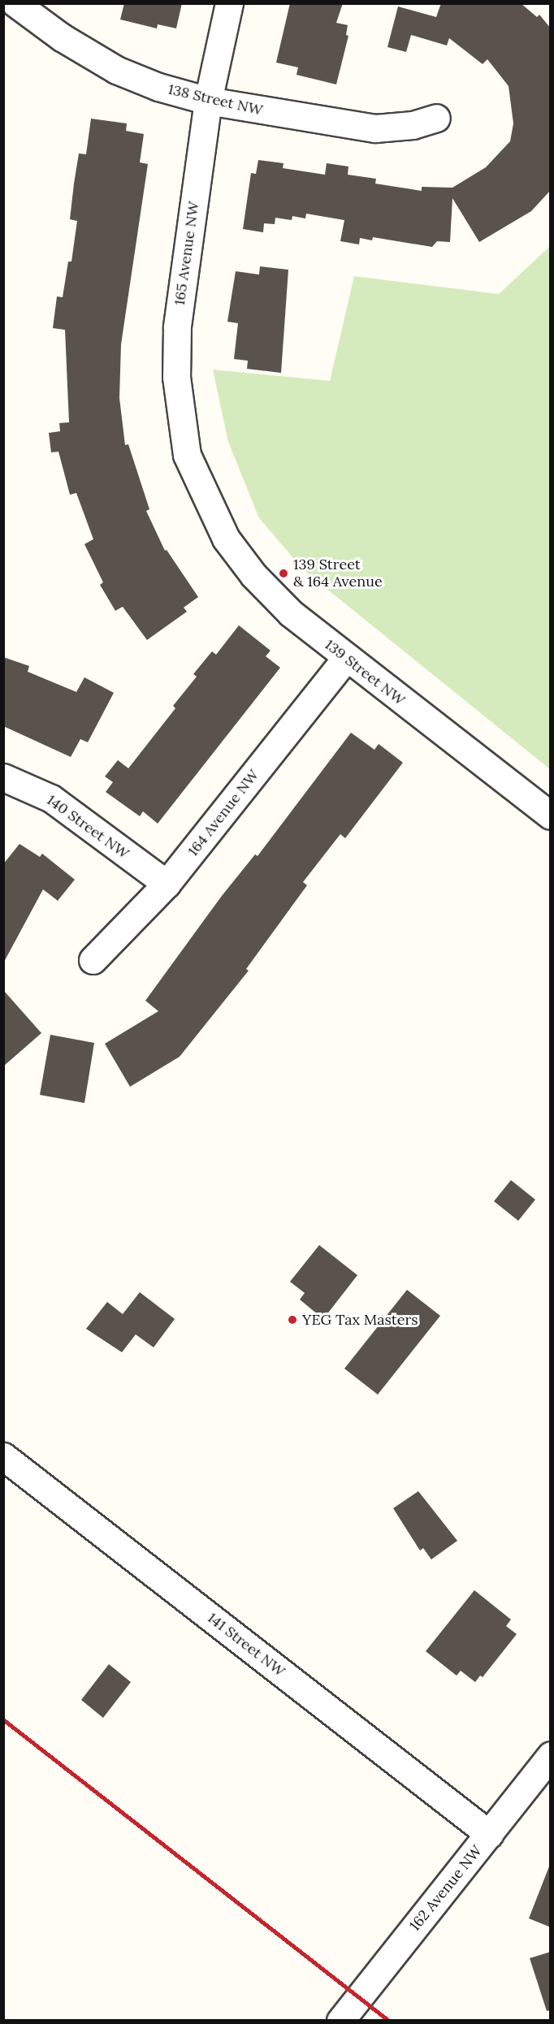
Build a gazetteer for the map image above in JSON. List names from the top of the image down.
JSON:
{
  "streets": {
    "street": [
      "138 Street NW",
      "165 Avenue NW",
      "139 Street NW",
      "164 Avenue NW",
      "140 Street NW",
      "141 Street NW",
      "162 Avenue NW"
    ]
  },
  "crossings": [
    ["138 Street NW", "165 Avenue NW"],
    ["165 Avenue NW", "139 Street NW"],
    ["139 Street NW", "164 Avenue NW"],
    ["164 Avenue NW", "140 Street NW"],
    ["141 Street NW", "162 Avenue NW"]
  ],
  "places": ["139 Street & 164 Avenue", "YEG Tax Masters"]
}
